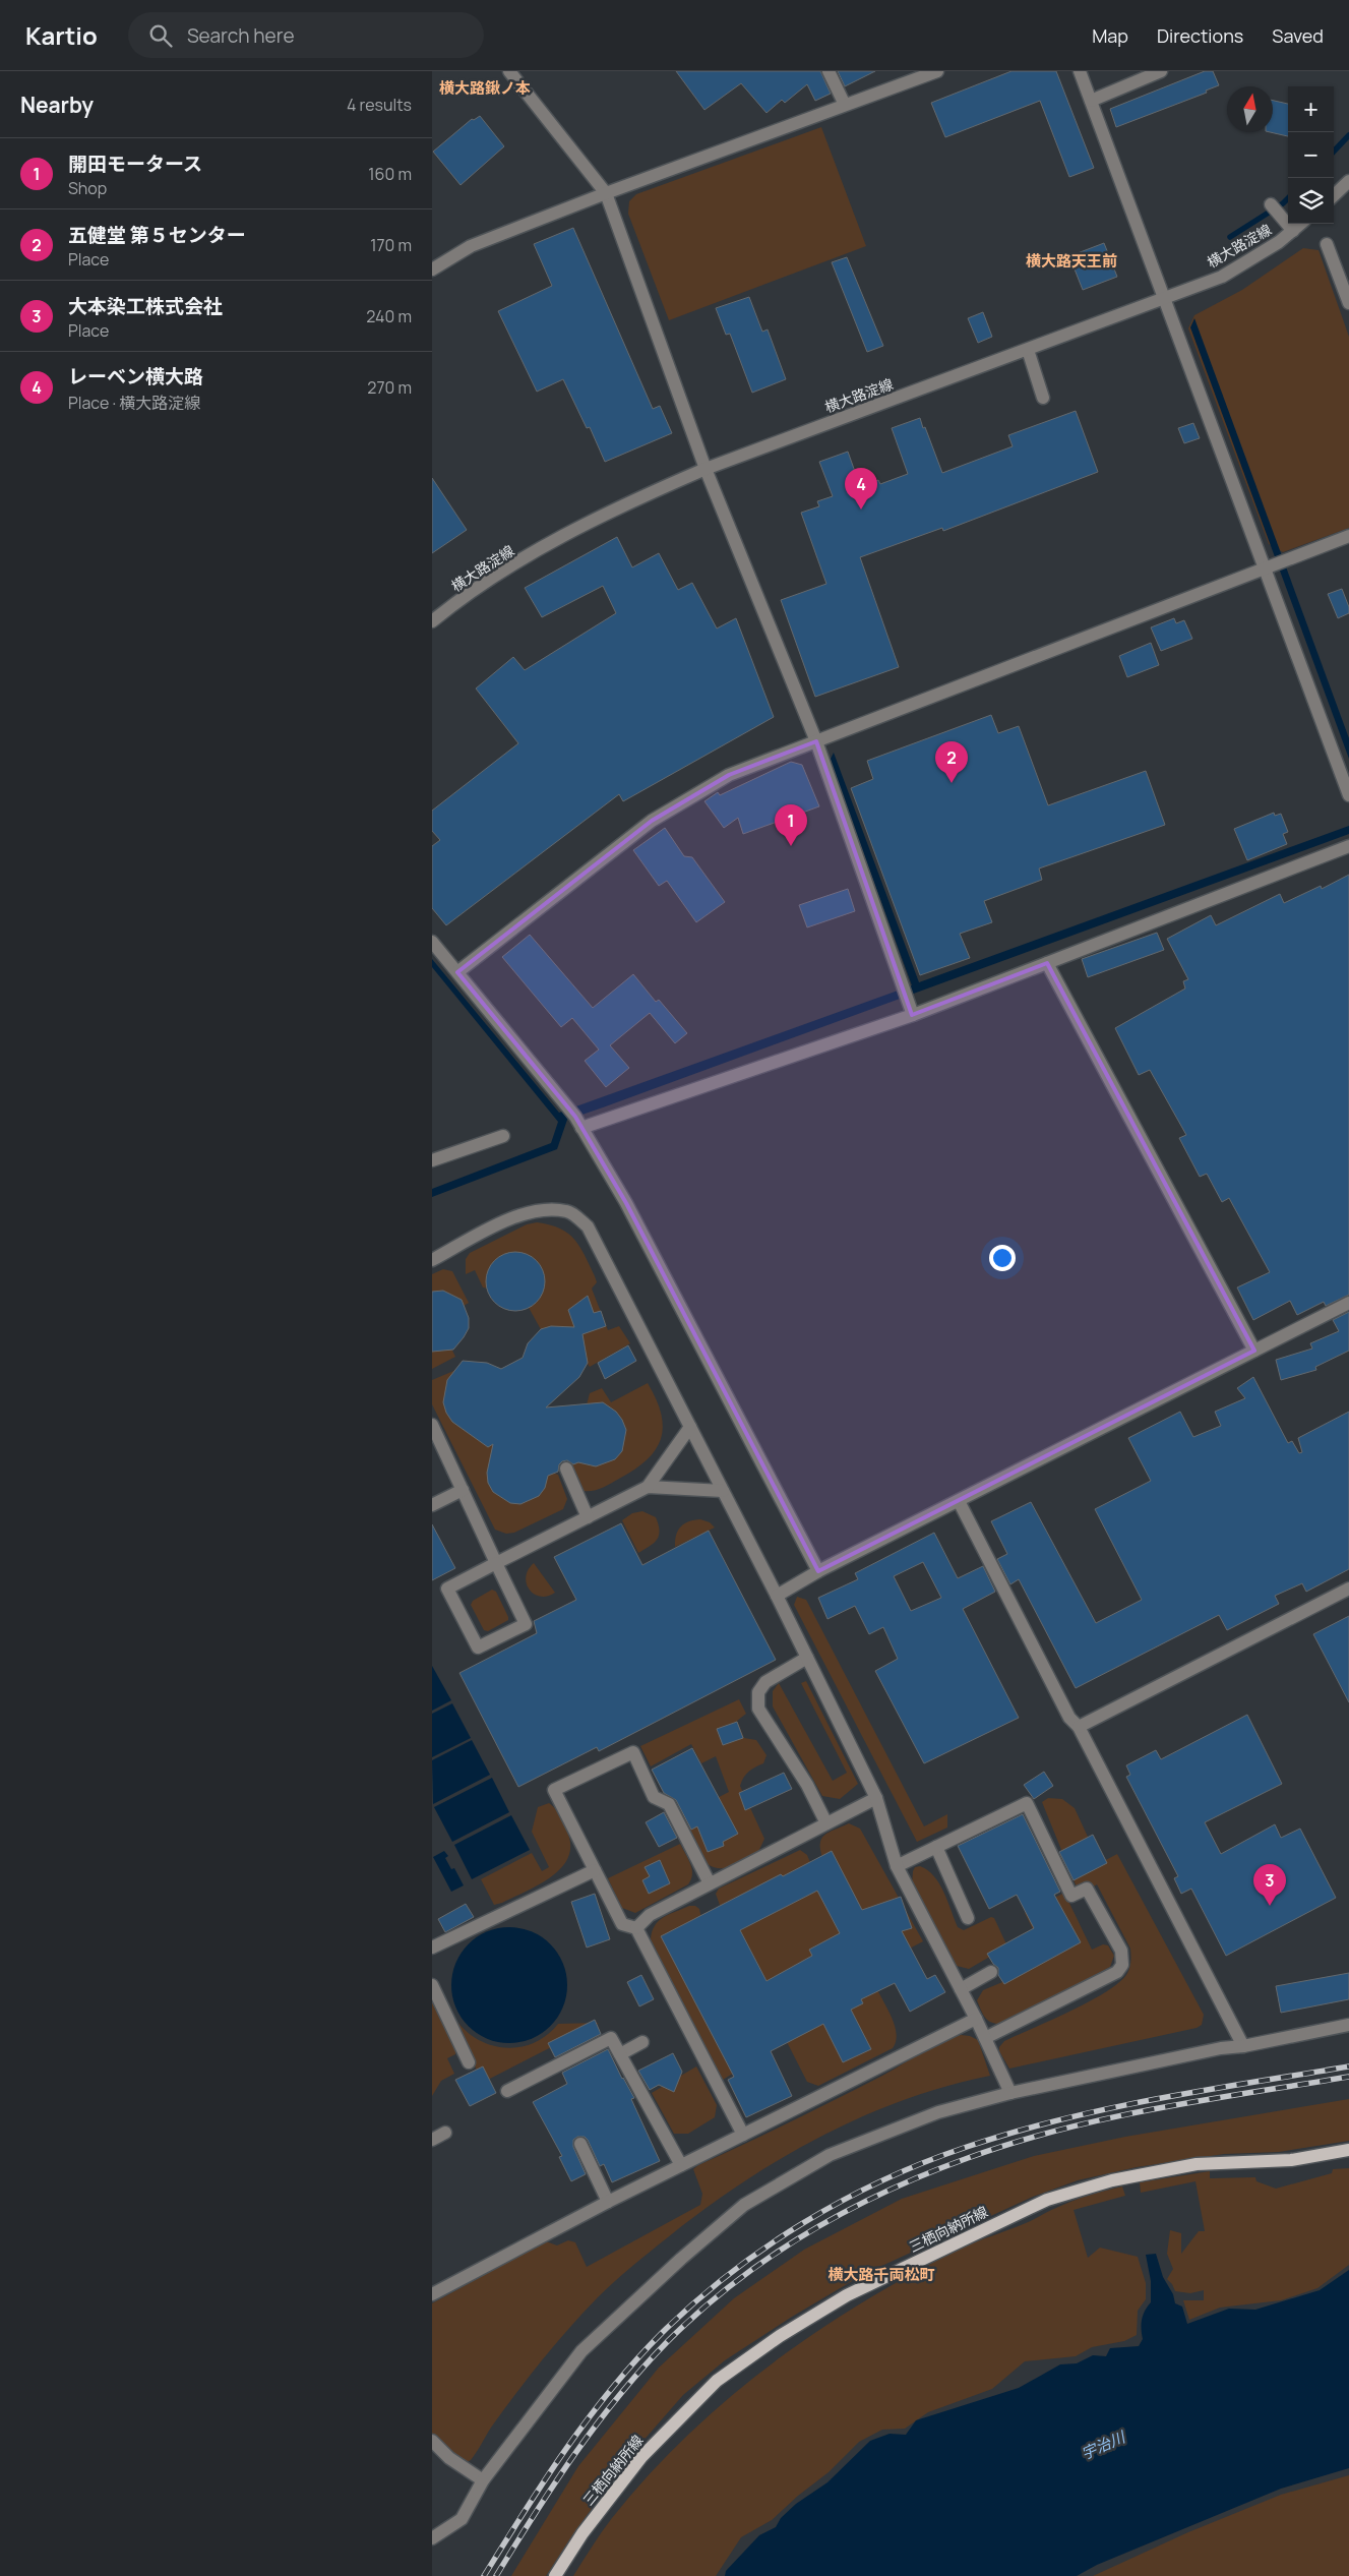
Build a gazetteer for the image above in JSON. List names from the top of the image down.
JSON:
{
  "streets": {
    "main road": ["三栖向納所線"],
    "street": ["横大路淀線"]
  },
  "districts": ["横大路鍬ノ本", "横大路天王前", "横大路千両松町"],
  "water": ["宇治川"],
  "north": "top",
  "page": {
    "header": "Kartio",
    "search": "Search here",
    "nav": ["Map", "Directions", "Saved"],
    "heading": ["Nearby", "4 results"],
    "map_buttons": ["+", "−"],
    "list": [
      {
        "mark": "1",
        "name": "開田モータース",
        "note": "Shop",
        "value": "160 m"
      },
      {
        "mark": "2",
        "name": "五健堂 第５センター",
        "note": "Place",
        "value": "170 m"
      },
      {
        "mark": "3",
        "name": "大本染工株式会社",
        "note": "Place",
        "value": "240 m"
      },
      {
        "mark": "4",
        "name": "レーベン横大路",
        "note": "Place · 横大路淀線",
        "value": "270 m"
      }
    ],
    "pins": [
      "4",
      "2",
      "1",
      "3"
    ]
  }
}
